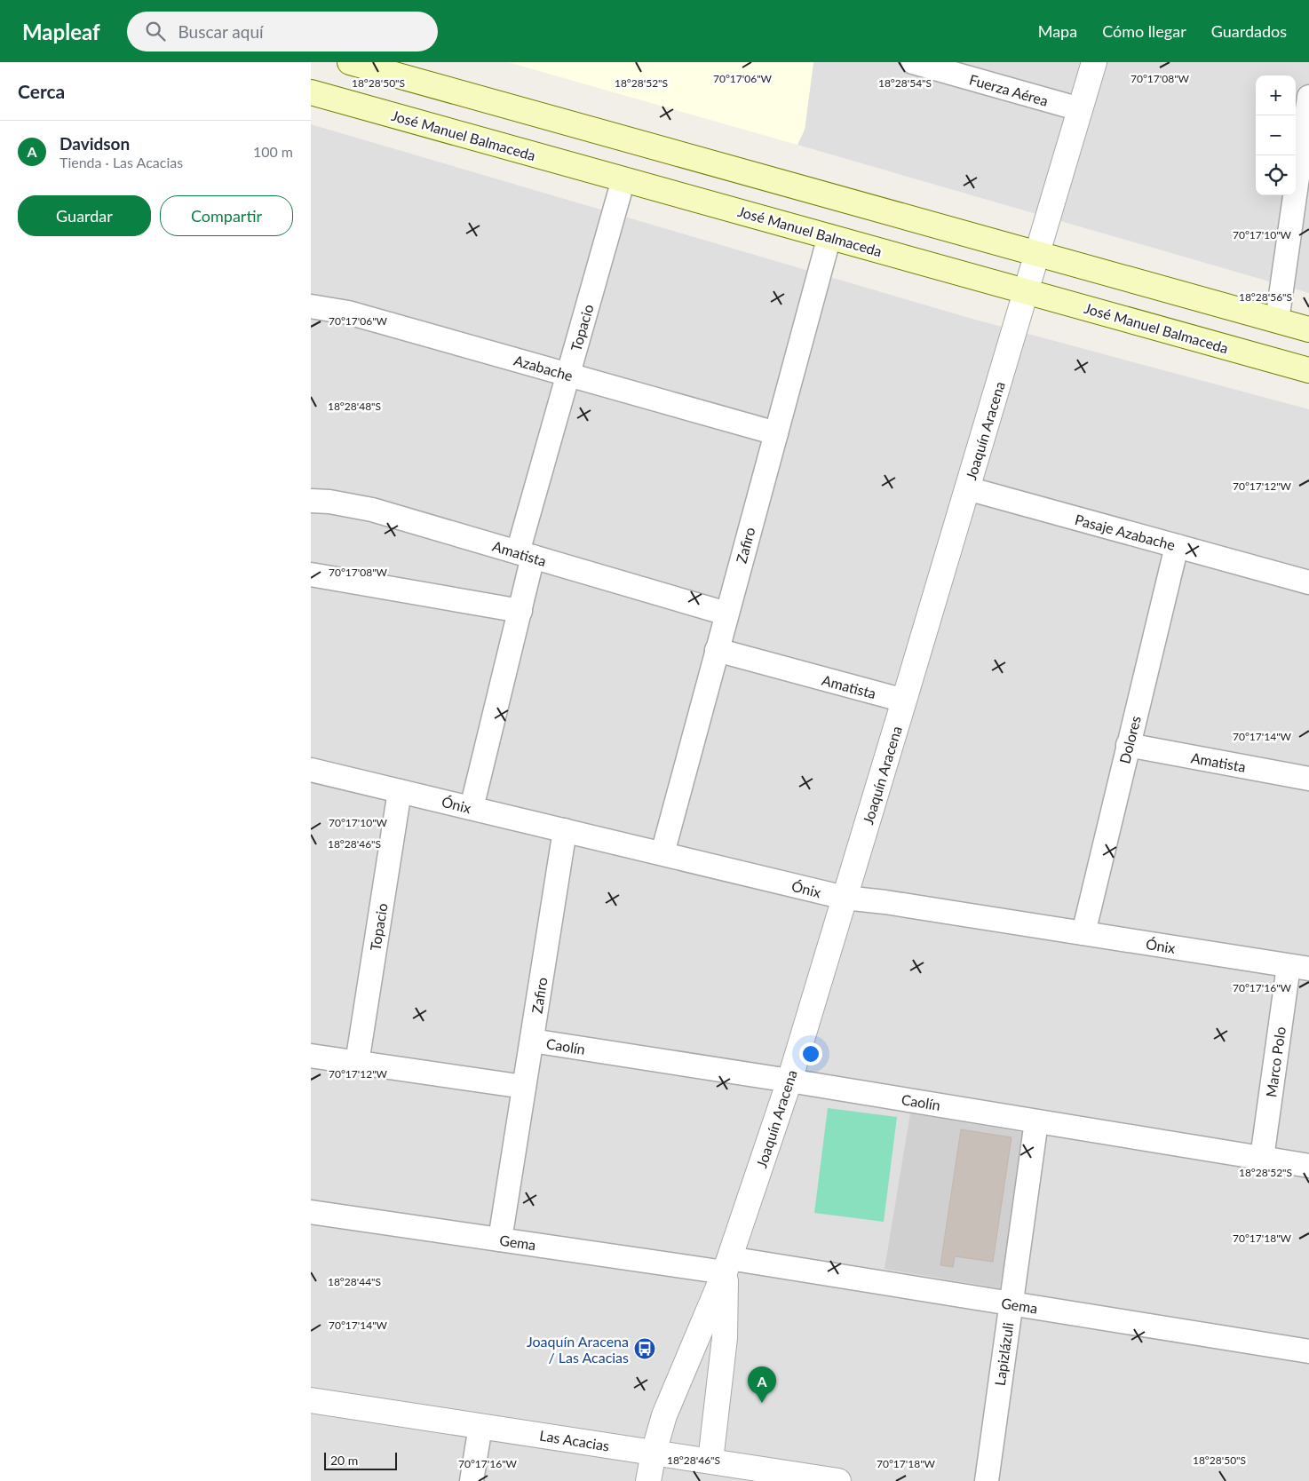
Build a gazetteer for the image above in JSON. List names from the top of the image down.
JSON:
{
  "streets": {
    "main road": ["José Manuel Balmaceda"],
    "street": [
      "Fuerza Aérea",
      "Topacio",
      "Azabache",
      "Joaquín Aracena",
      "Pasaje Azabache",
      "Zafiro",
      "Amatista",
      "Dolores",
      "Ónix",
      "Caolín",
      "Marco Polo",
      "Gema",
      "Lapizlázuli",
      "Las Acacias"
    ]
  },
  "crossings": [
    ["Fuerza Aérea", "Joaquín Aracena"],
    ["José Manuel Balmaceda", "Topacio"],
    ["José Manuel Balmaceda", "Joaquín Aracena"],
    ["José Manuel Balmaceda", "Zafiro"],
    ["Topacio", "Azabache"],
    ["Topacio", "Amatista"],
    ["Topacio", "Ónix"],
    ["Azabache", "Zafiro"],
    ["Joaquín Aracena", "Pasaje Azabache"],
    ["Joaquín Aracena", "Amatista"],
    ["Joaquín Aracena", "Ónix"],
    ["Joaquín Aracena", "Caolín"],
    ["Joaquín Aracena", "Gema"],
    ["Joaquín Aracena", "Las Acacias"],
    ["Pasaje Azabache", "Dolores"],
    ["Zafiro", "Amatista"],
    ["Zafiro", "Ónix"],
    ["Zafiro", "Caolín"],
    ["Zafiro", "Gema"],
    ["Amatista", "Dolores"],
    ["Dolores", "Ónix"],
    ["Ónix", "Marco Polo"],
    ["Caolín", "Marco Polo"],
    ["Caolín", "Lapizlázuli"],
    ["Gema", "Lapizlázuli"]
  ],
  "places": {
    "bus stop": ["Joaquín Aracena / Las Acacias"]
  },
  "scale_bar": "20 m",
  "page": {
    "header": "Mapleaf",
    "search": "Buscar aquí",
    "nav": ["Mapa", "Cómo llegar", "Guardados"],
    "heading": "Cerca",
    "map_buttons": ["+", "−"],
    "list": [
      {
        "mark": "A",
        "name": "Davidson",
        "note": "Tienda · Las Acacias",
        "value": "100 m"
      }
    ],
    "buttons": ["Guardar", "Compartir"],
    "pins": "A",
    "scale": "20 m"
  },
  "coordinates": [
    "70°17'06\"W",
    "70°17'08\"W",
    "18°28'50\"S",
    "18°28'52\"S",
    "18°28'54\"S",
    "70°17'10\"W",
    "18°28'56\"S",
    "18°28'48\"S",
    "70°17'12\"W",
    "70°17'14\"W",
    "18°28'46\"S",
    "70°17'16\"W",
    "70°17'18\"W",
    "18°28'44\"S"
  ]
}
